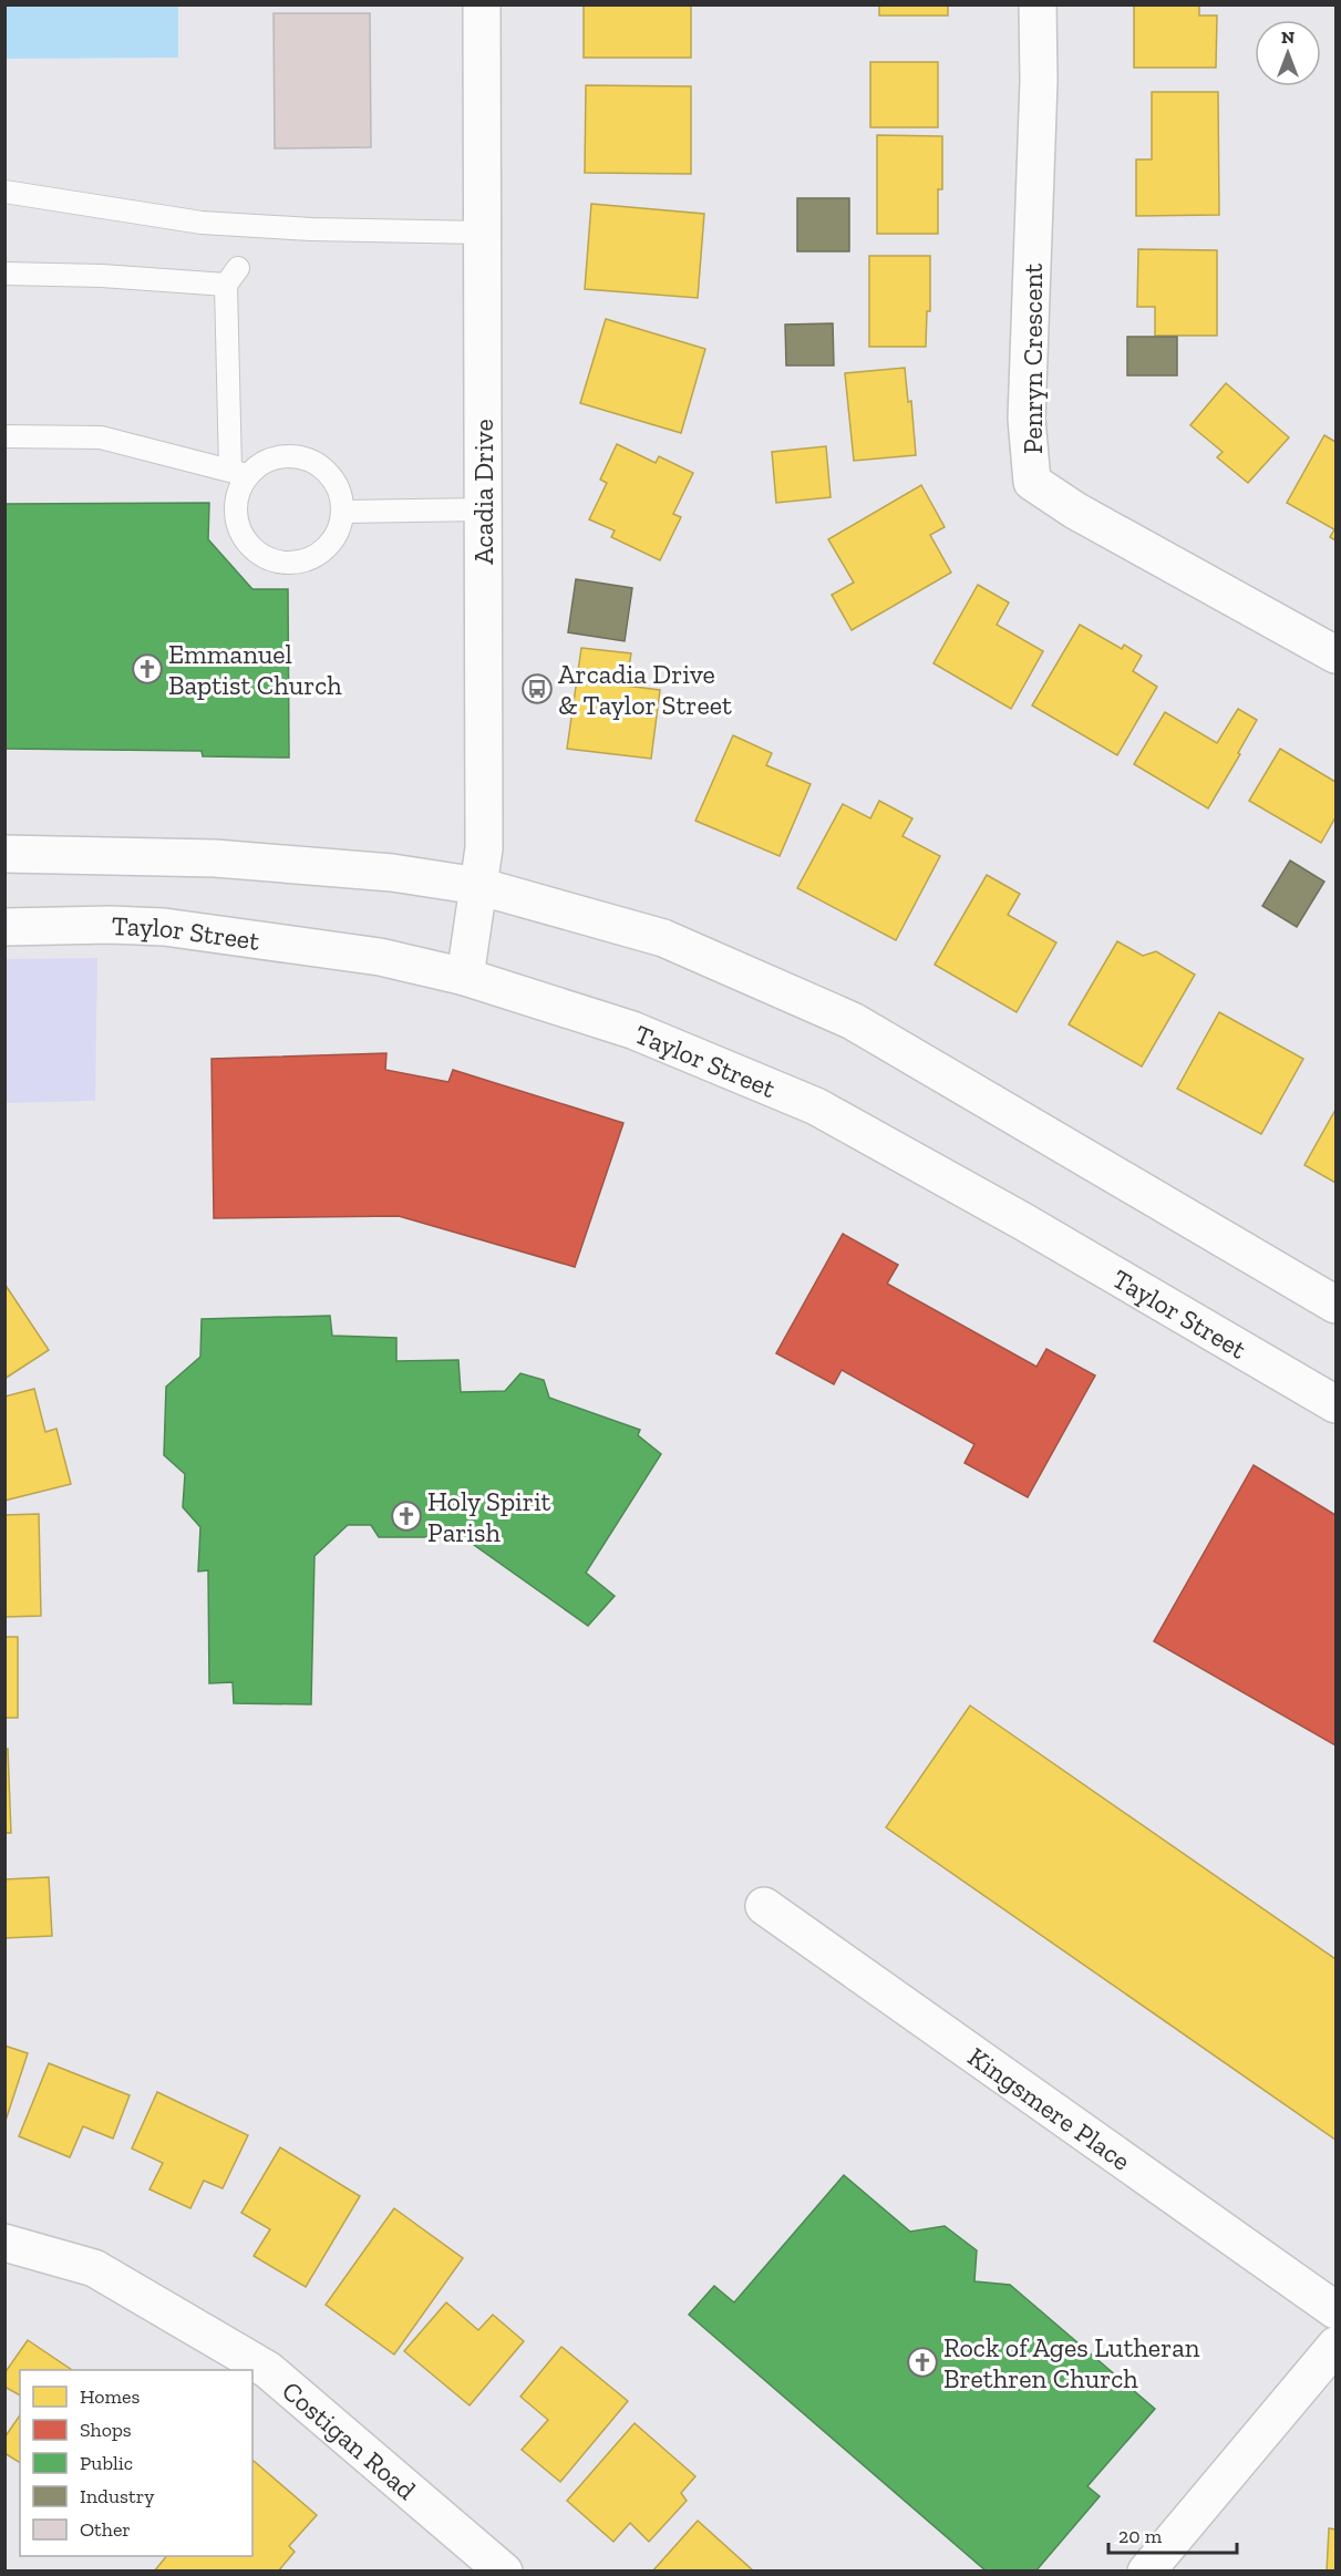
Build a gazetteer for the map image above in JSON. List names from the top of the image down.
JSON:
{
  "streets": {
    "street": [
      "Penryn Crescent",
      "Acadia Drive",
      "Taylor Street",
      "Kingsmere Place",
      "Costigan Road"
    ]
  },
  "crossings": [
    ["Acadia Drive", "Taylor Street"]
  ],
  "places": {
    "church": ["Emmanuel Baptist Church", "Holy Spirit Parish", "Rock of Ages Lutheran Brethren Church"],
    "bus stop": ["Arcadia Drive & Taylor Street"]
  },
  "legend": [
    "Homes",
    "Shops",
    "Public",
    "Industry",
    "Other"
  ],
  "scale_bar": "20 m",
  "north": "top"
}
